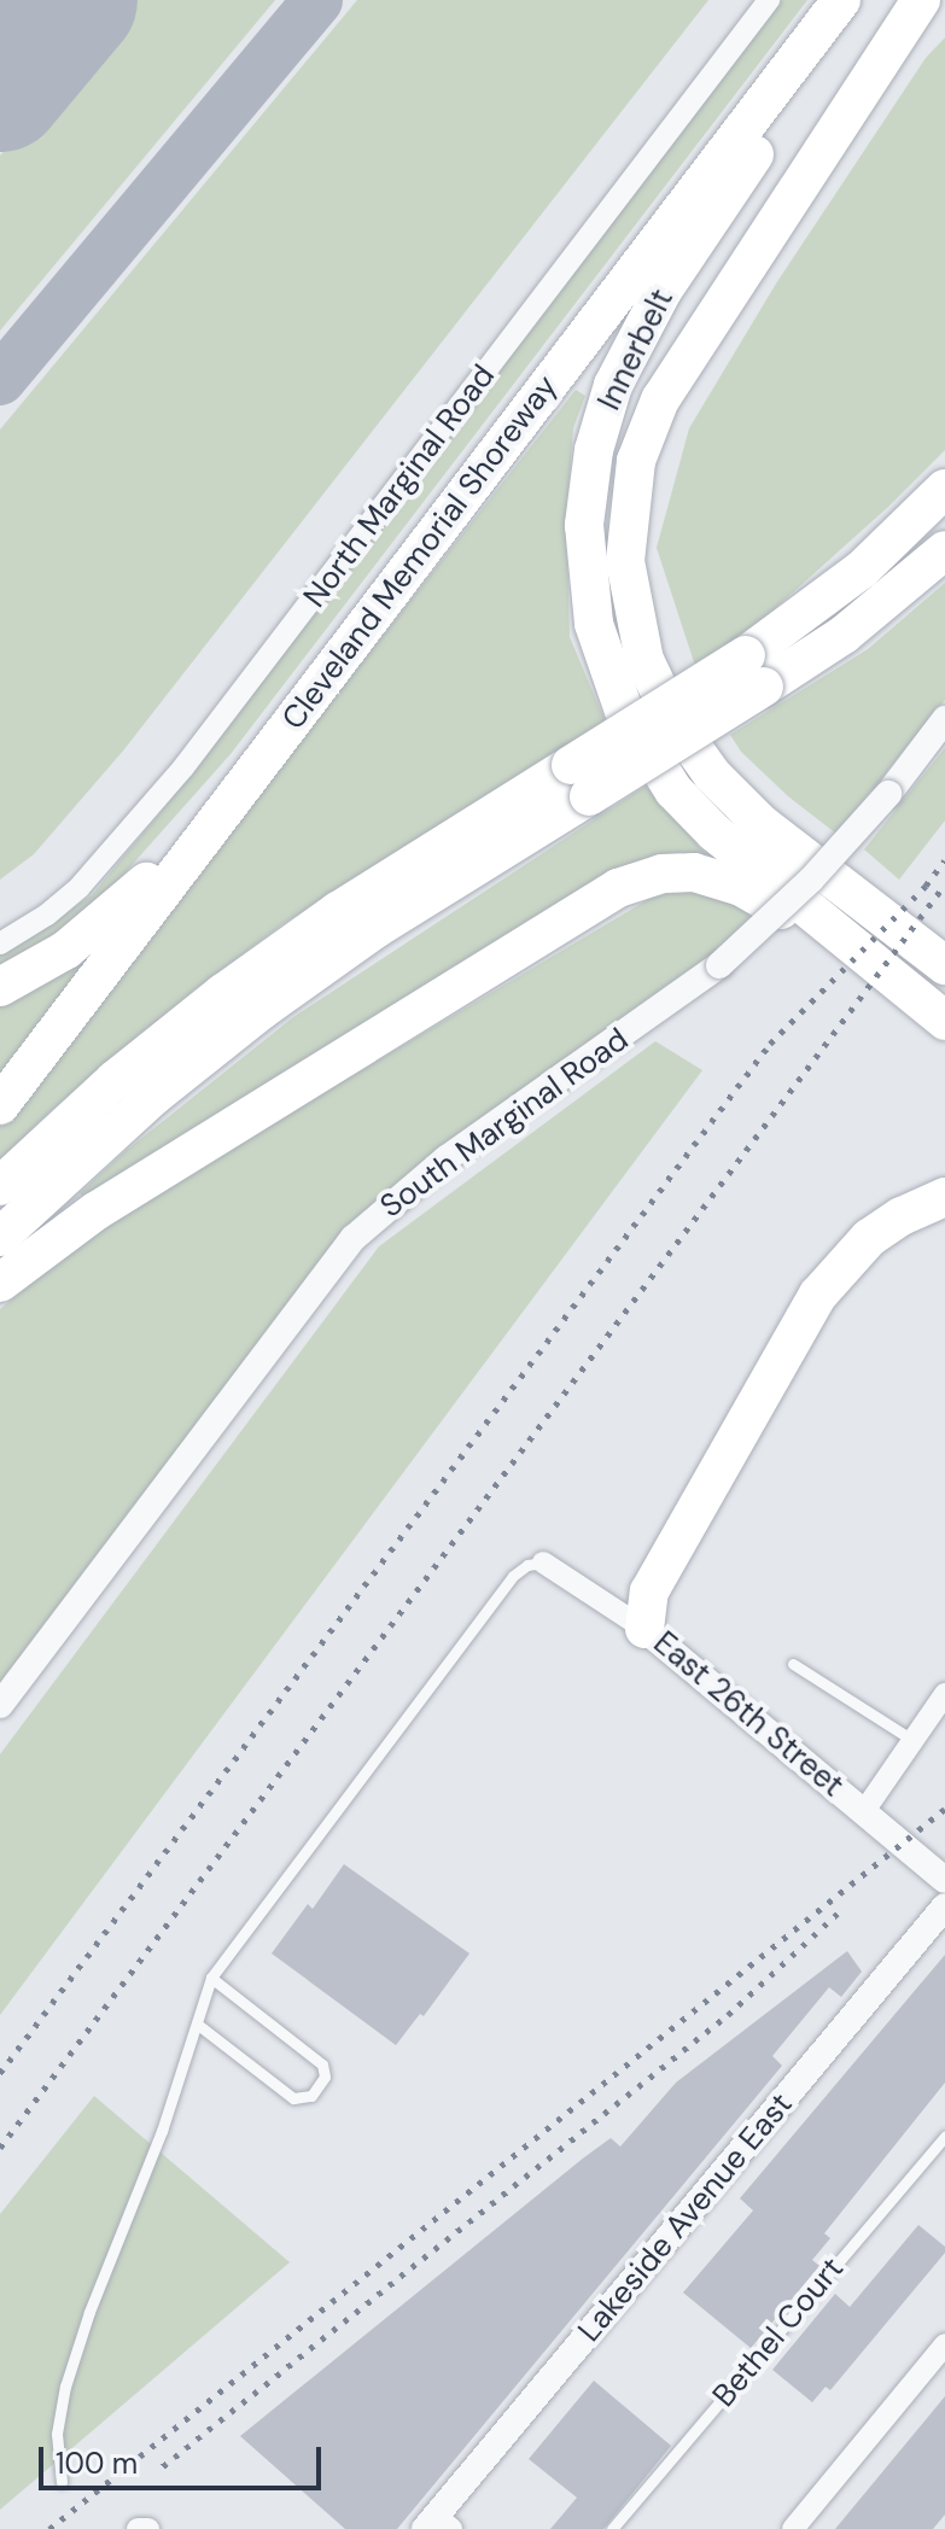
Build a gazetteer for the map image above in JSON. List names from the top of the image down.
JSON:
{
  "streets": {
    "highway": ["Innerbelt", "Cleveland Memorial Shoreway"],
    "street": [
      "North Marginal Road",
      "South Marginal Road",
      "East 26th Street",
      "Lakeside Avenue East"
    ],
    "lane": ["Bethel Court"]
  },
  "scale_bar": "100 m"
}
